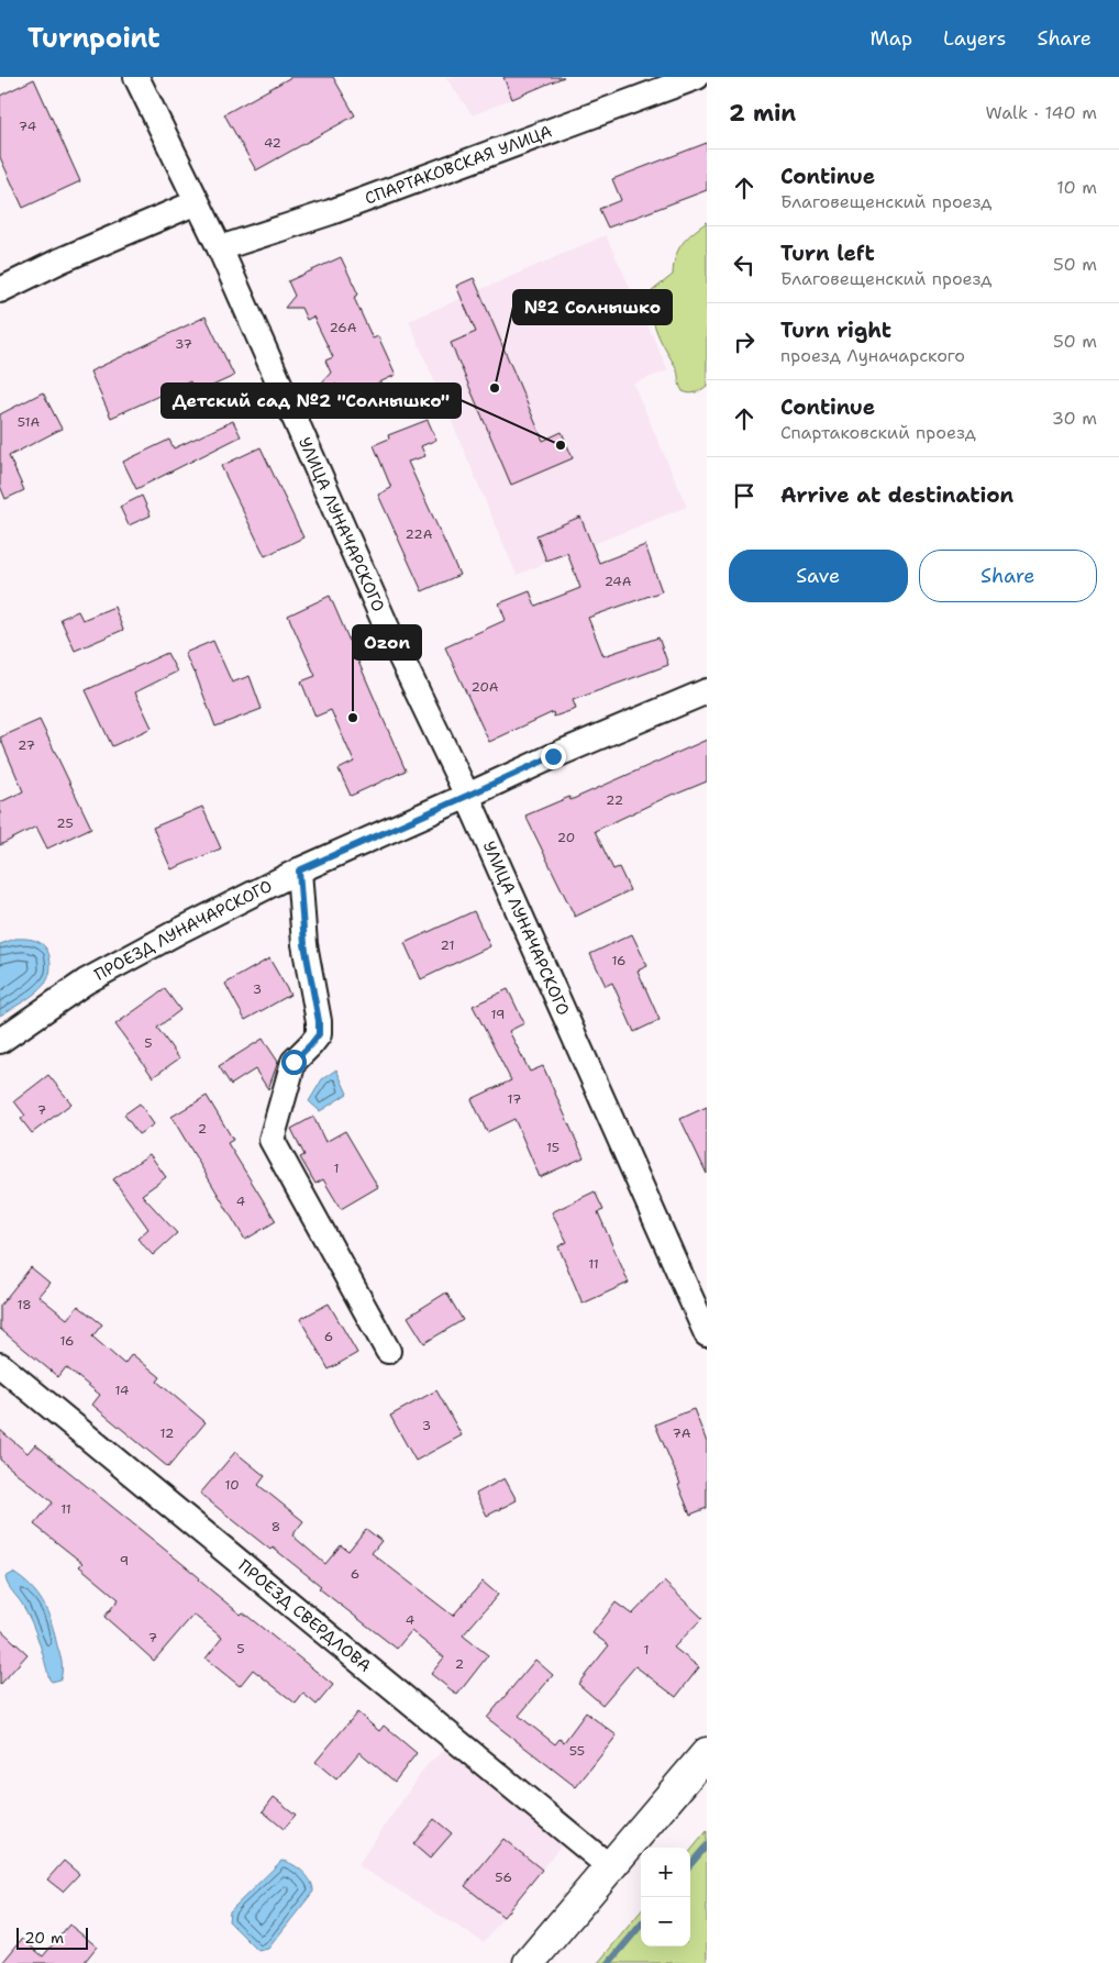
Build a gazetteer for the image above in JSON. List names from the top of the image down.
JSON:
{
  "streets": {
    "street": [
      "СПАРТАКОВСКАЯ УЛИЦА",
      "УЛИЦА ЛУНАЧАРСКОГО",
      "ПРОЕЗД ЛУНАЧАРСКОГО",
      "ПРОЕЗД СВЕРДЛОВА"
    ]
  },
  "crossings": [
    ["СПАРТАКОВСКАЯ УЛИЦА", "УЛИЦА ЛУНАЧАРСКОГО"],
    ["УЛИЦА ЛУНАЧАРСКОГО", "ПРОЕЗД ЛУНАЧАРСКОГО"]
  ],
  "places": ["№2 Солнышко", "Детский сад №2 \"Солнышко\"", "Ozon"],
  "house_numbers": [
    "74",
    "42",
    "26А",
    "37",
    "51А",
    "22А",
    "24А",
    "20А",
    "27",
    "22",
    "25",
    "20",
    "21",
    "16",
    "3",
    "19",
    "5",
    "17",
    "7",
    "2",
    "15",
    "1",
    "4",
    "11",
    "18",
    "6",
    "16",
    "14",
    "3",
    "12",
    "7А",
    "10",
    "11",
    "8",
    "9",
    "6",
    "4",
    "7",
    "5",
    "1",
    "2",
    "55",
    "56"
  ],
  "scale_bar": "20 m",
  "page": {
    "header": "Turnpoint",
    "nav": ["Map", "Layers", "Share"],
    "heading": ["2 min", "Walk · 140 m"],
    "list": [
      ["Continue", "Благовещенский проезд", "10 m"],
      ["Turn left", "Благовещенский проезд", "50 m"],
      ["Turn right", "проезд Луначарского", "50 m"],
      ["Continue", "Спартаковский проезд", "30 m"],
      "Arrive at destination"
    ],
    "buttons": ["Save", "Share"],
    "map_buttons": ["+", "−"],
    "scale": "20 m"
  }
}
